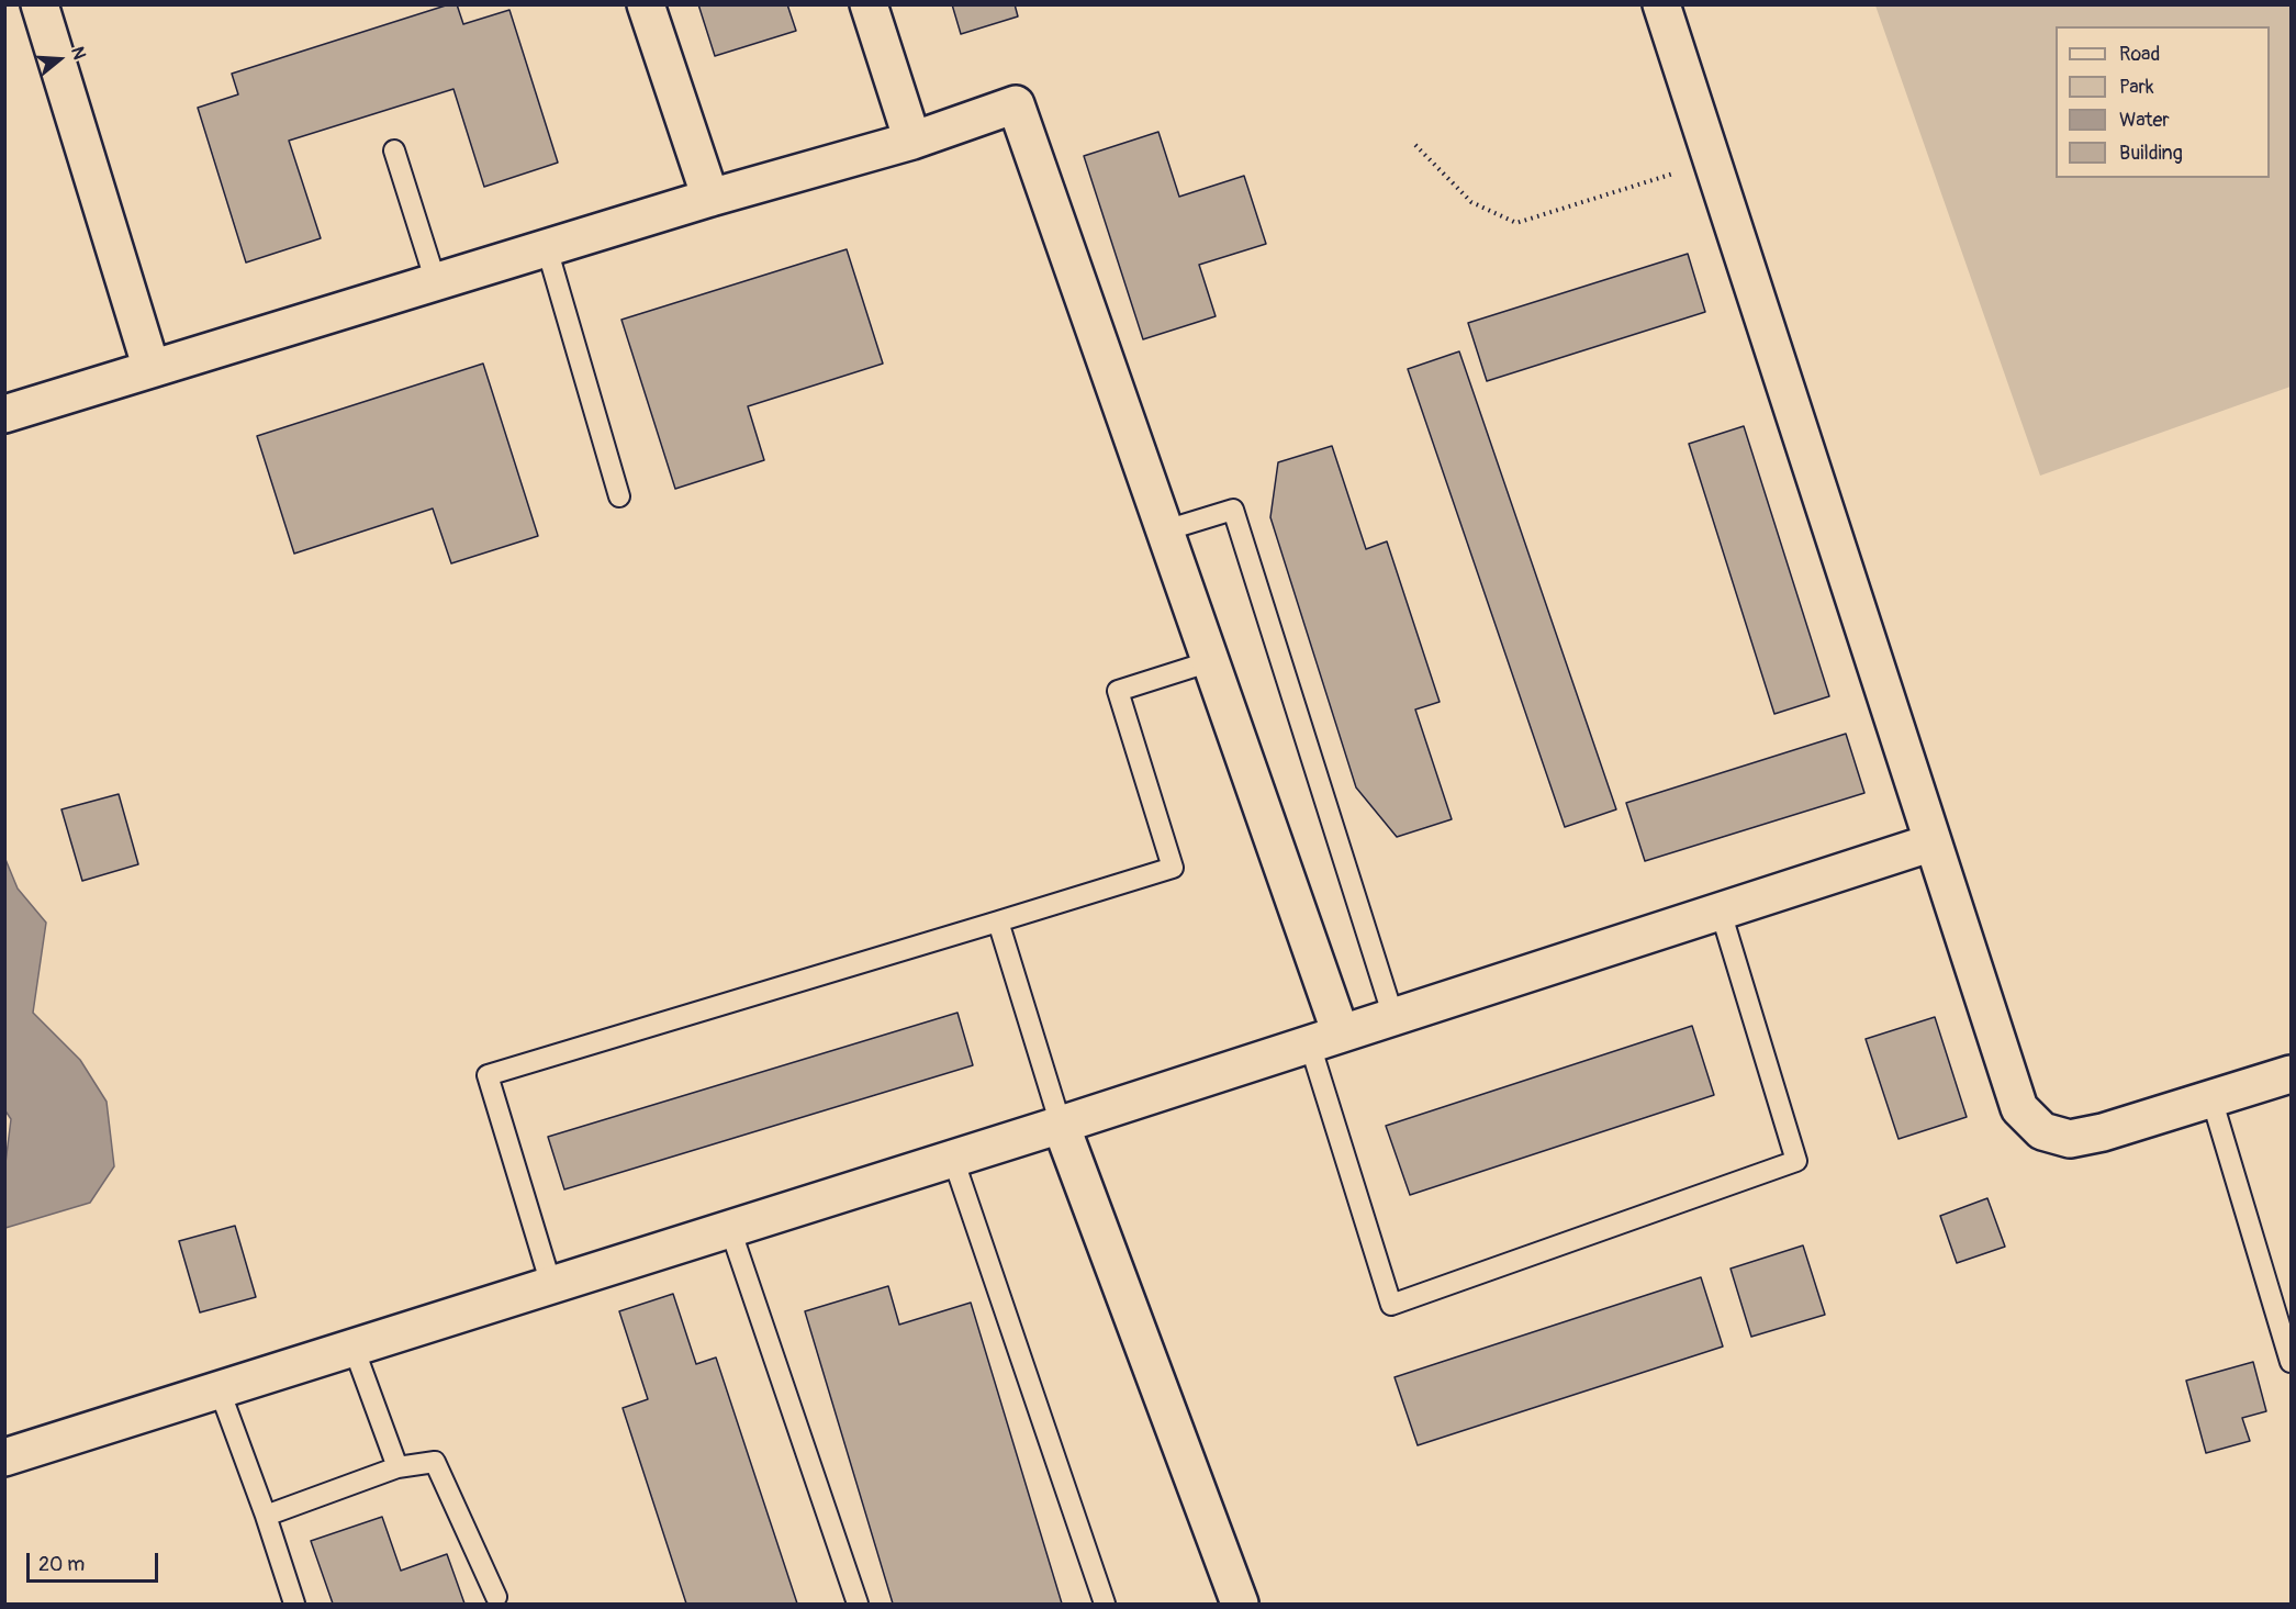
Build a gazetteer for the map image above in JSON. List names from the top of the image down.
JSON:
{
  "legend": [
    "Road",
    "Park",
    "Water",
    "Building"
  ],
  "scale_bar": "20 m",
  "north": "right"
}
